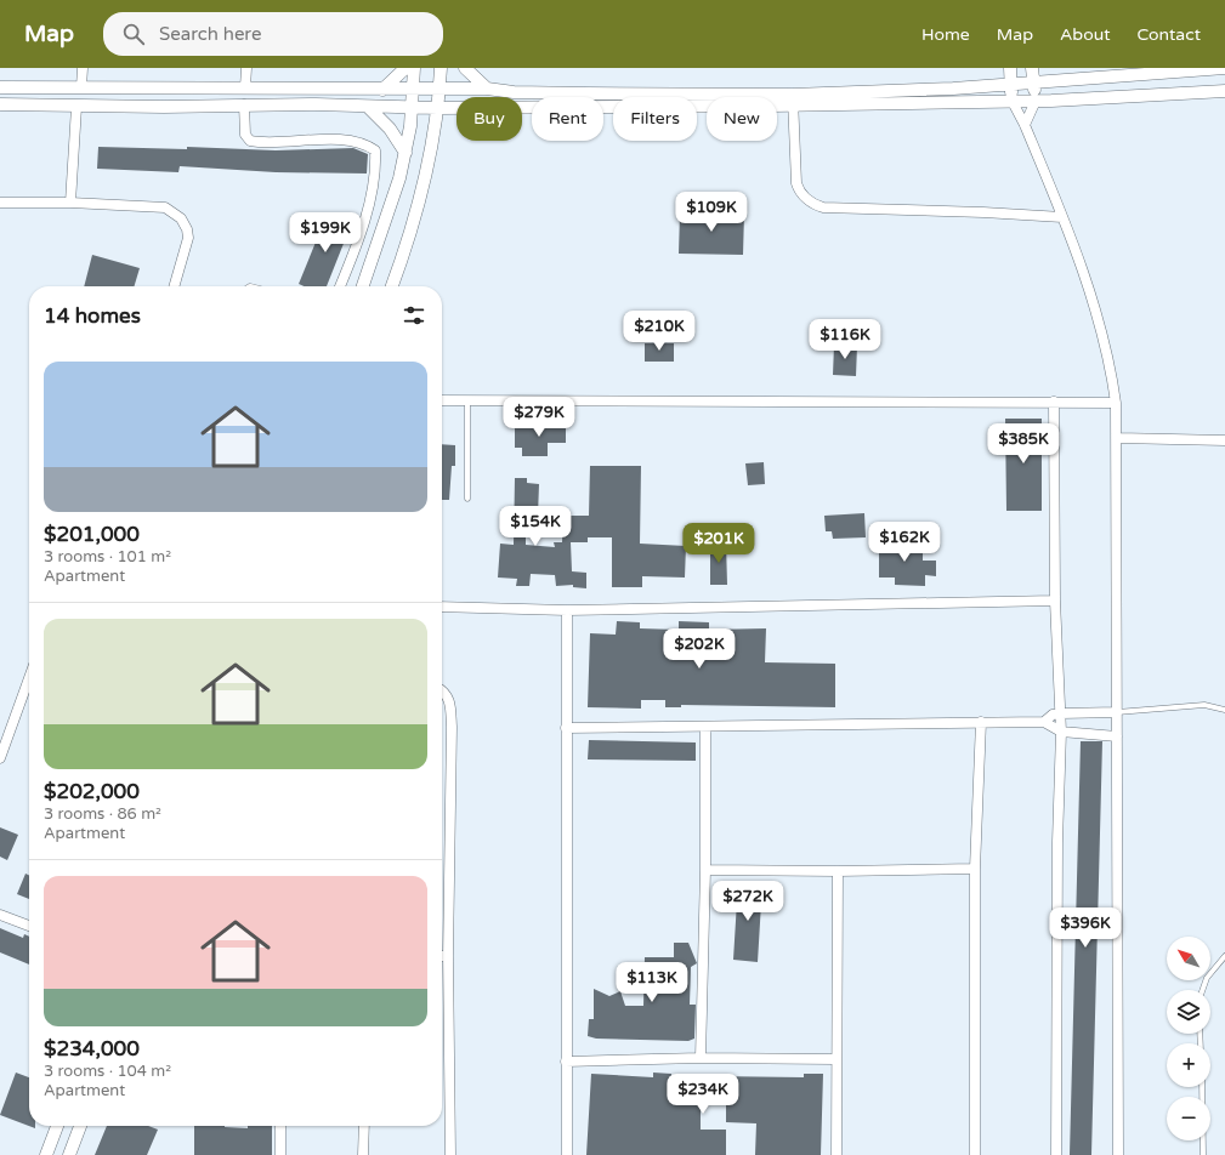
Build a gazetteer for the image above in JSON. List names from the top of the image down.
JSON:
{
  "north": "top left",
  "page": {
    "header": "Map",
    "search": "Search here",
    "nav": [
      "Home",
      "Map",
      "About",
      "Contact"
    ],
    "chip": [
      "Buy",
      "Rent",
      "Filters",
      "New"
    ],
    "price": [
      "$109K",
      "$199K",
      "$210K",
      "$116K",
      "$279K",
      "$385K",
      "$154K",
      "$162K",
      "$201K",
      "$202K",
      "$272K",
      "$396K",
      "$113K",
      "$234K"
    ],
    "heading": "14 homes",
    "list": [
      {
        "name": "$201,000",
        "note": "3 rooms · 101 m² · Apartment"
      },
      {
        "name": "$202,000",
        "note": "3 rooms · 86 m² · Apartment"
      },
      {
        "name": "$234,000",
        "note": "3 rooms · 104 m² · Apartment"
      }
    ],
    "map_buttons": ["+", "−"]
  }
}
